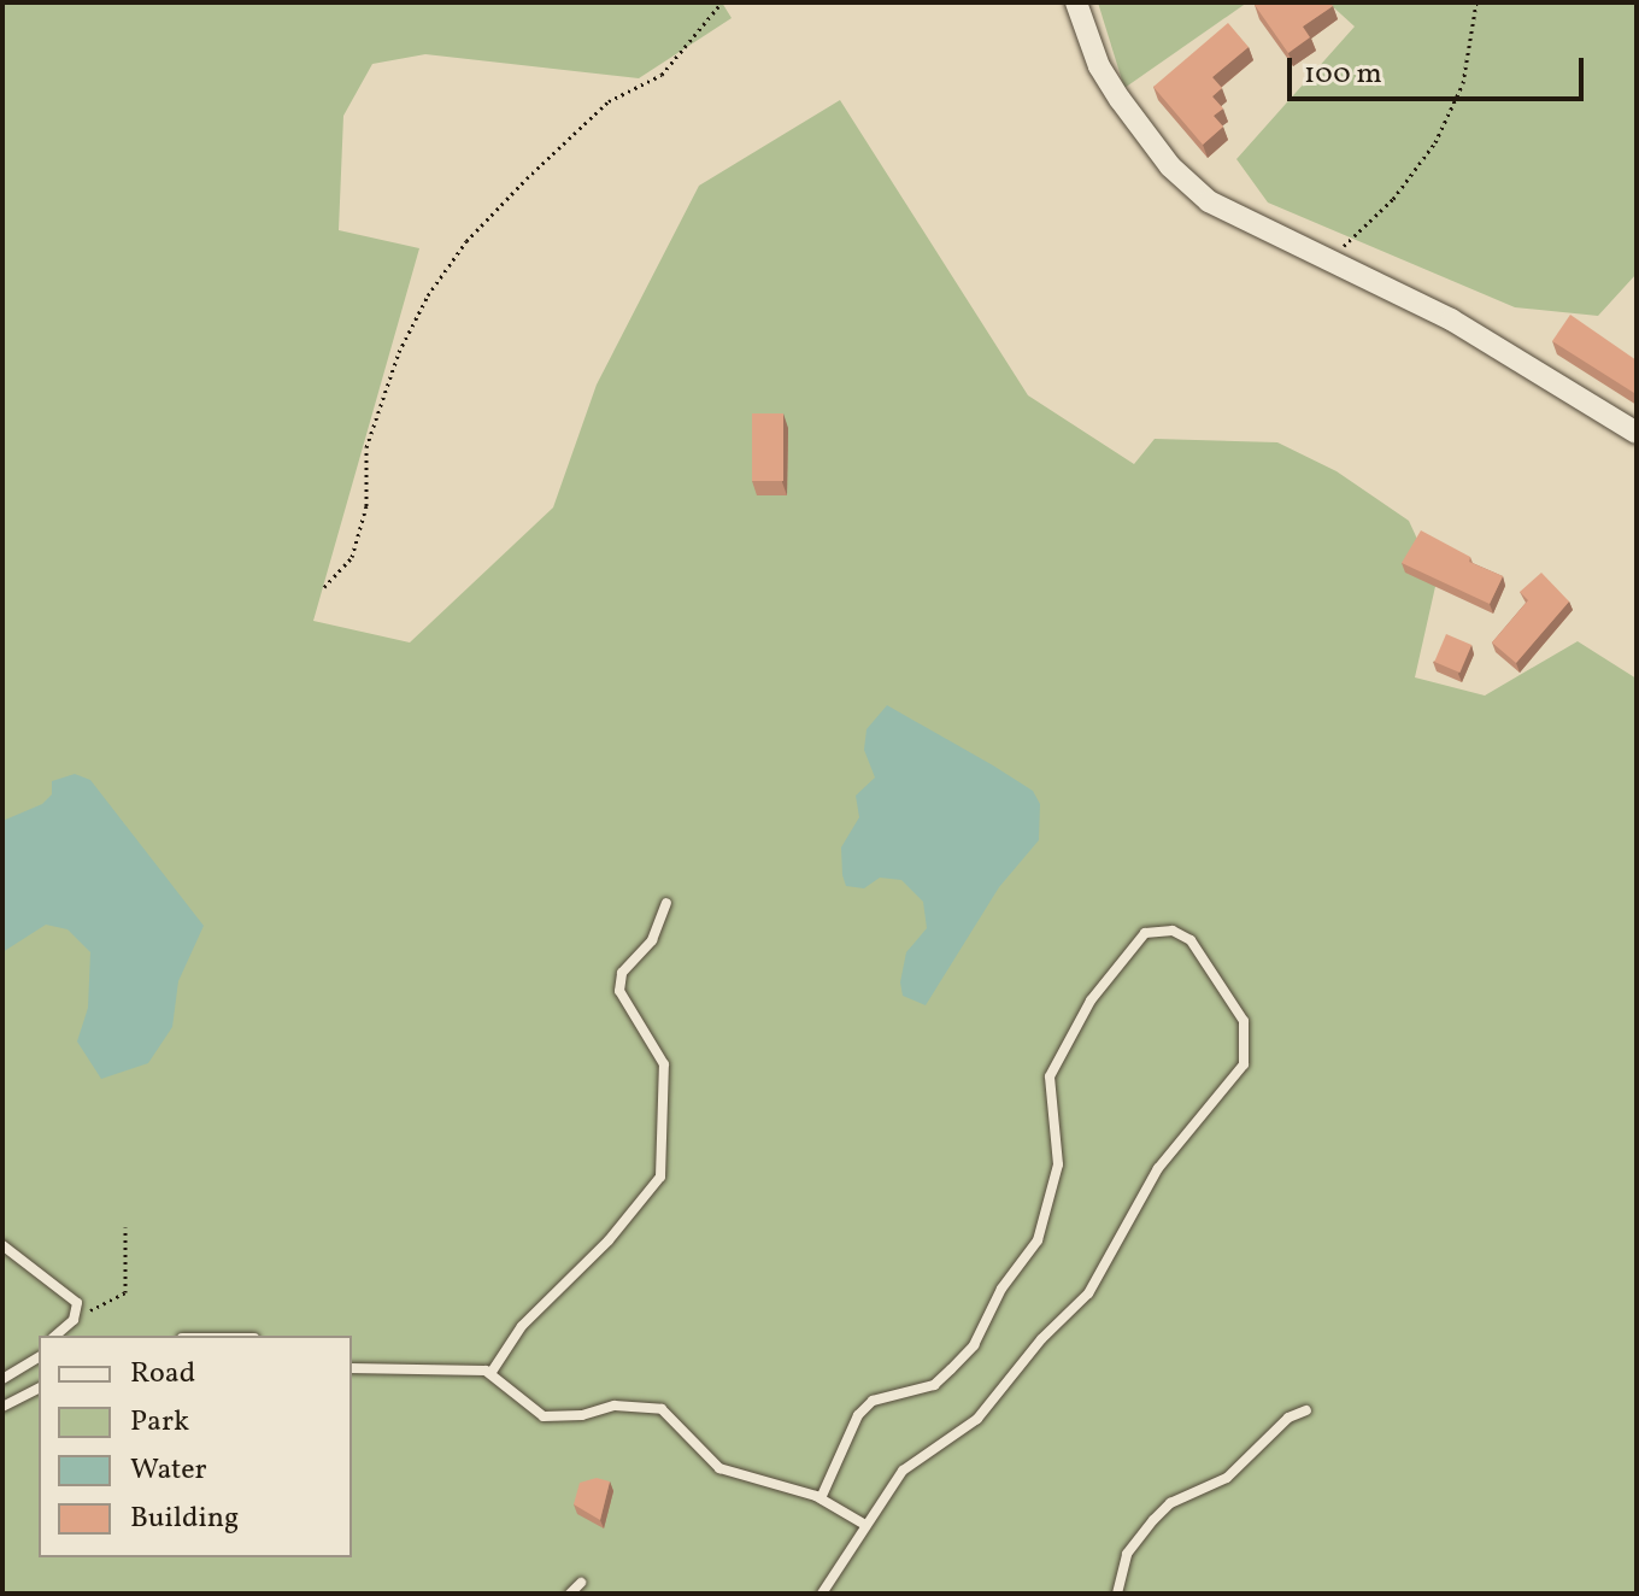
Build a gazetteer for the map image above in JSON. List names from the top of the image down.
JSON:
{
  "legend": [
    "Road",
    "Park",
    "Water",
    "Building"
  ],
  "scale_bar": "100 m"
}
